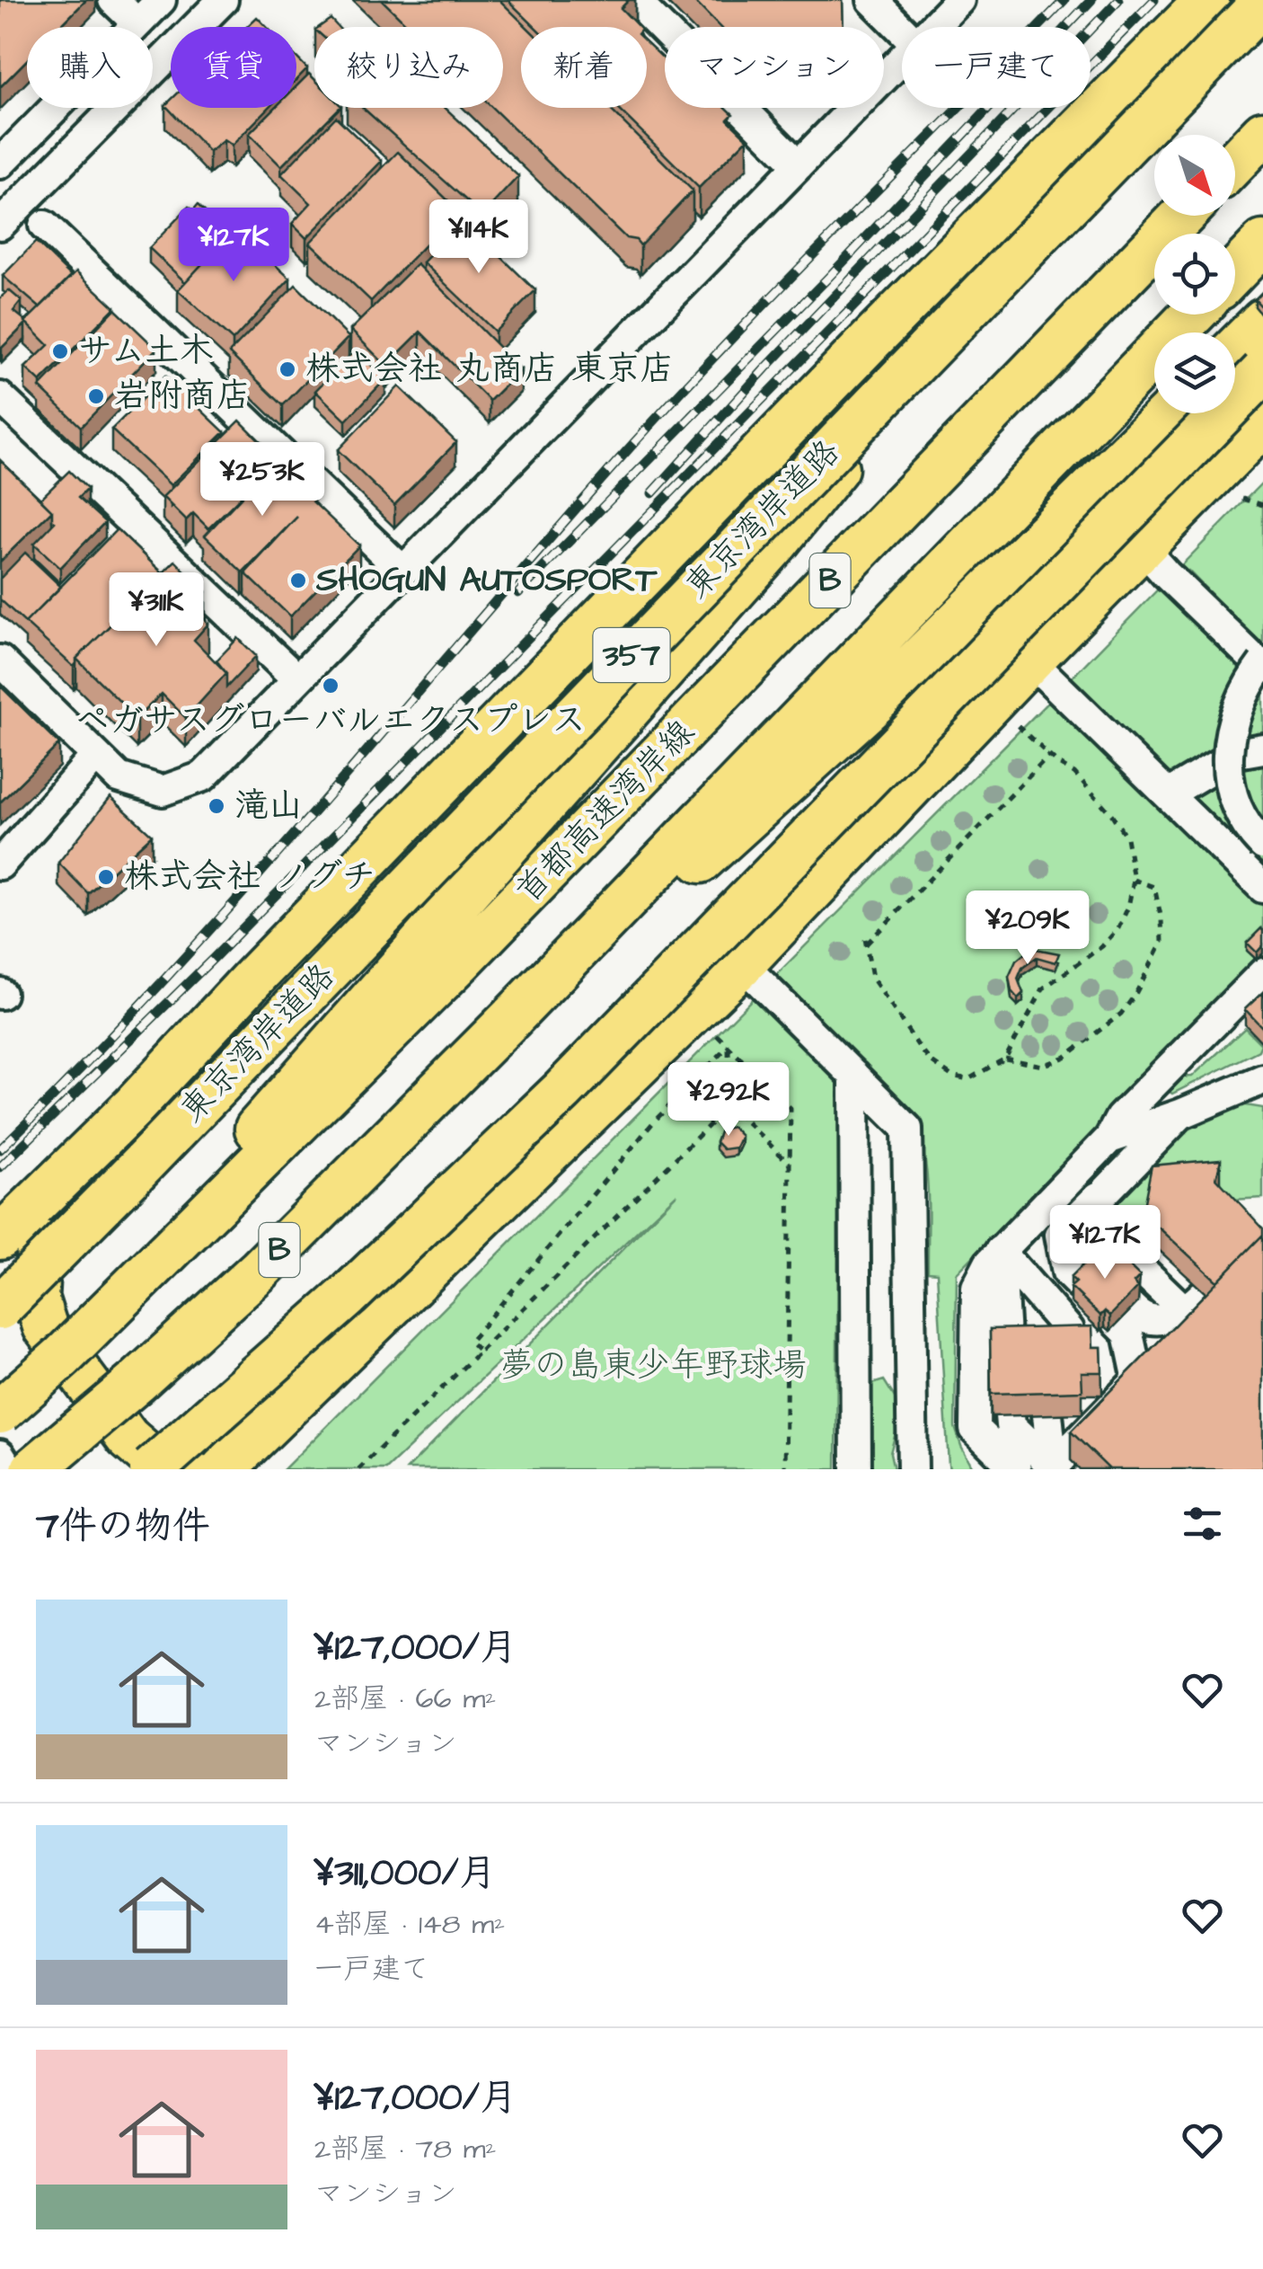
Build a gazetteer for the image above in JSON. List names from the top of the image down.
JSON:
{
  "streets": {
    "highway": [
      "東京湾岸道路",
      "B",
      "357",
      "首都高速湾岸線"
    ]
  },
  "parks": ["夢の島東少年野球場"],
  "places": [
    "サム土木",
    "株式会社 丸商店 東京店",
    "岩附商店",
    "SHOGUN AUTOSPORT",
    "ペガサスグローバルエクスプレス",
    "滝山",
    "株式会社 ノグチ"
  ],
  "north": "bottom right",
  "page": {
    "chip": [
      "購入",
      "賃貸",
      "絞り込み",
      "新着",
      "マンション",
      "一戸建て"
    ],
    "price": [
      "¥114K",
      "¥127K",
      "¥253K",
      "¥311K",
      "¥209K",
      "¥292K",
      "¥127K"
    ],
    "heading": "7件の物件",
    "list": [
      {
        "name": "¥127,000/月",
        "note": "2部屋 · 66 m² · マンション"
      },
      {
        "name": "¥311,000/月",
        "note": "4部屋 · 148 m² · 一戸建て"
      },
      {
        "name": "¥127,000/月",
        "note": "2部屋 · 78 m² · マンション"
      }
    ]
  }
}
